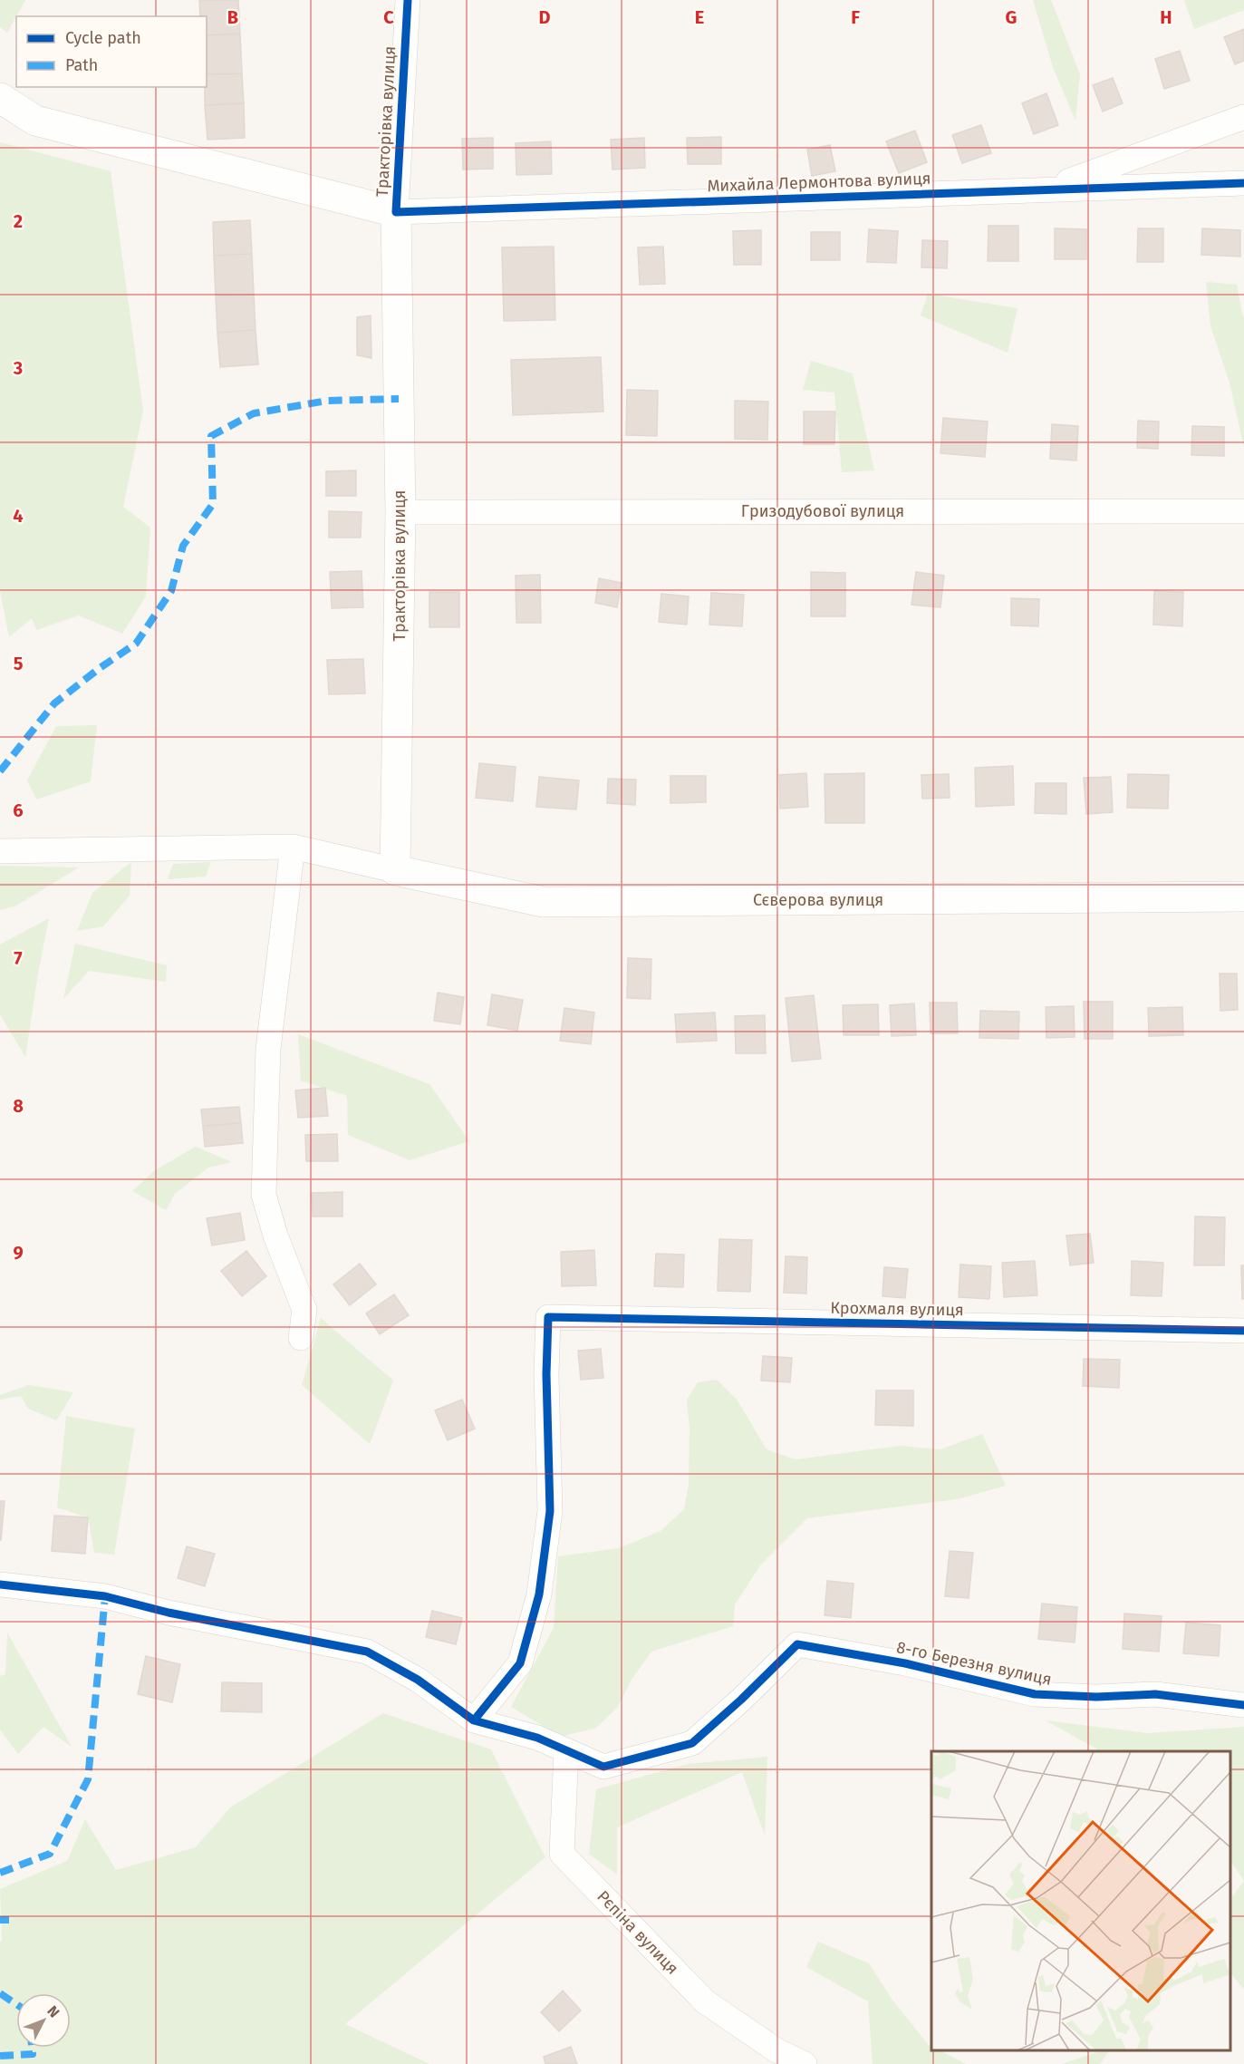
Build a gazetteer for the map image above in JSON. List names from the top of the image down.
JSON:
{
  "streets": {
    "main road": ["Тракторівка вулиця", "Сєверова вулиця"],
    "street": [
      "Михайла Лермонтова вулиця",
      "Гризодубової вулиця",
      "Крохмаля вулиця",
      "8-го Березня вулиця",
      "Рєпіна вулиця"
    ]
  },
  "crossings": [
    ["Тракторівка вулиця", "Михайла Лермонтова вулиця"],
    ["Тракторівка вулиця", "Гризодубової вулиця"],
    ["Тракторівка вулиця", "Сєверова вулиця"],
    ["8-го Березня вулиця", "Рєпіна вулиця"]
  ],
  "legend": ["Cycle path", "Path"],
  "north": "top right",
  "grid": {
    "columns": [
      "B",
      "C",
      "D",
      "E",
      "F",
      "G",
      "H"
    ],
    "rows": [
      "2",
      "3",
      "4",
      "5",
      "6",
      "7",
      "8",
      "9"
    ]
  }
}
